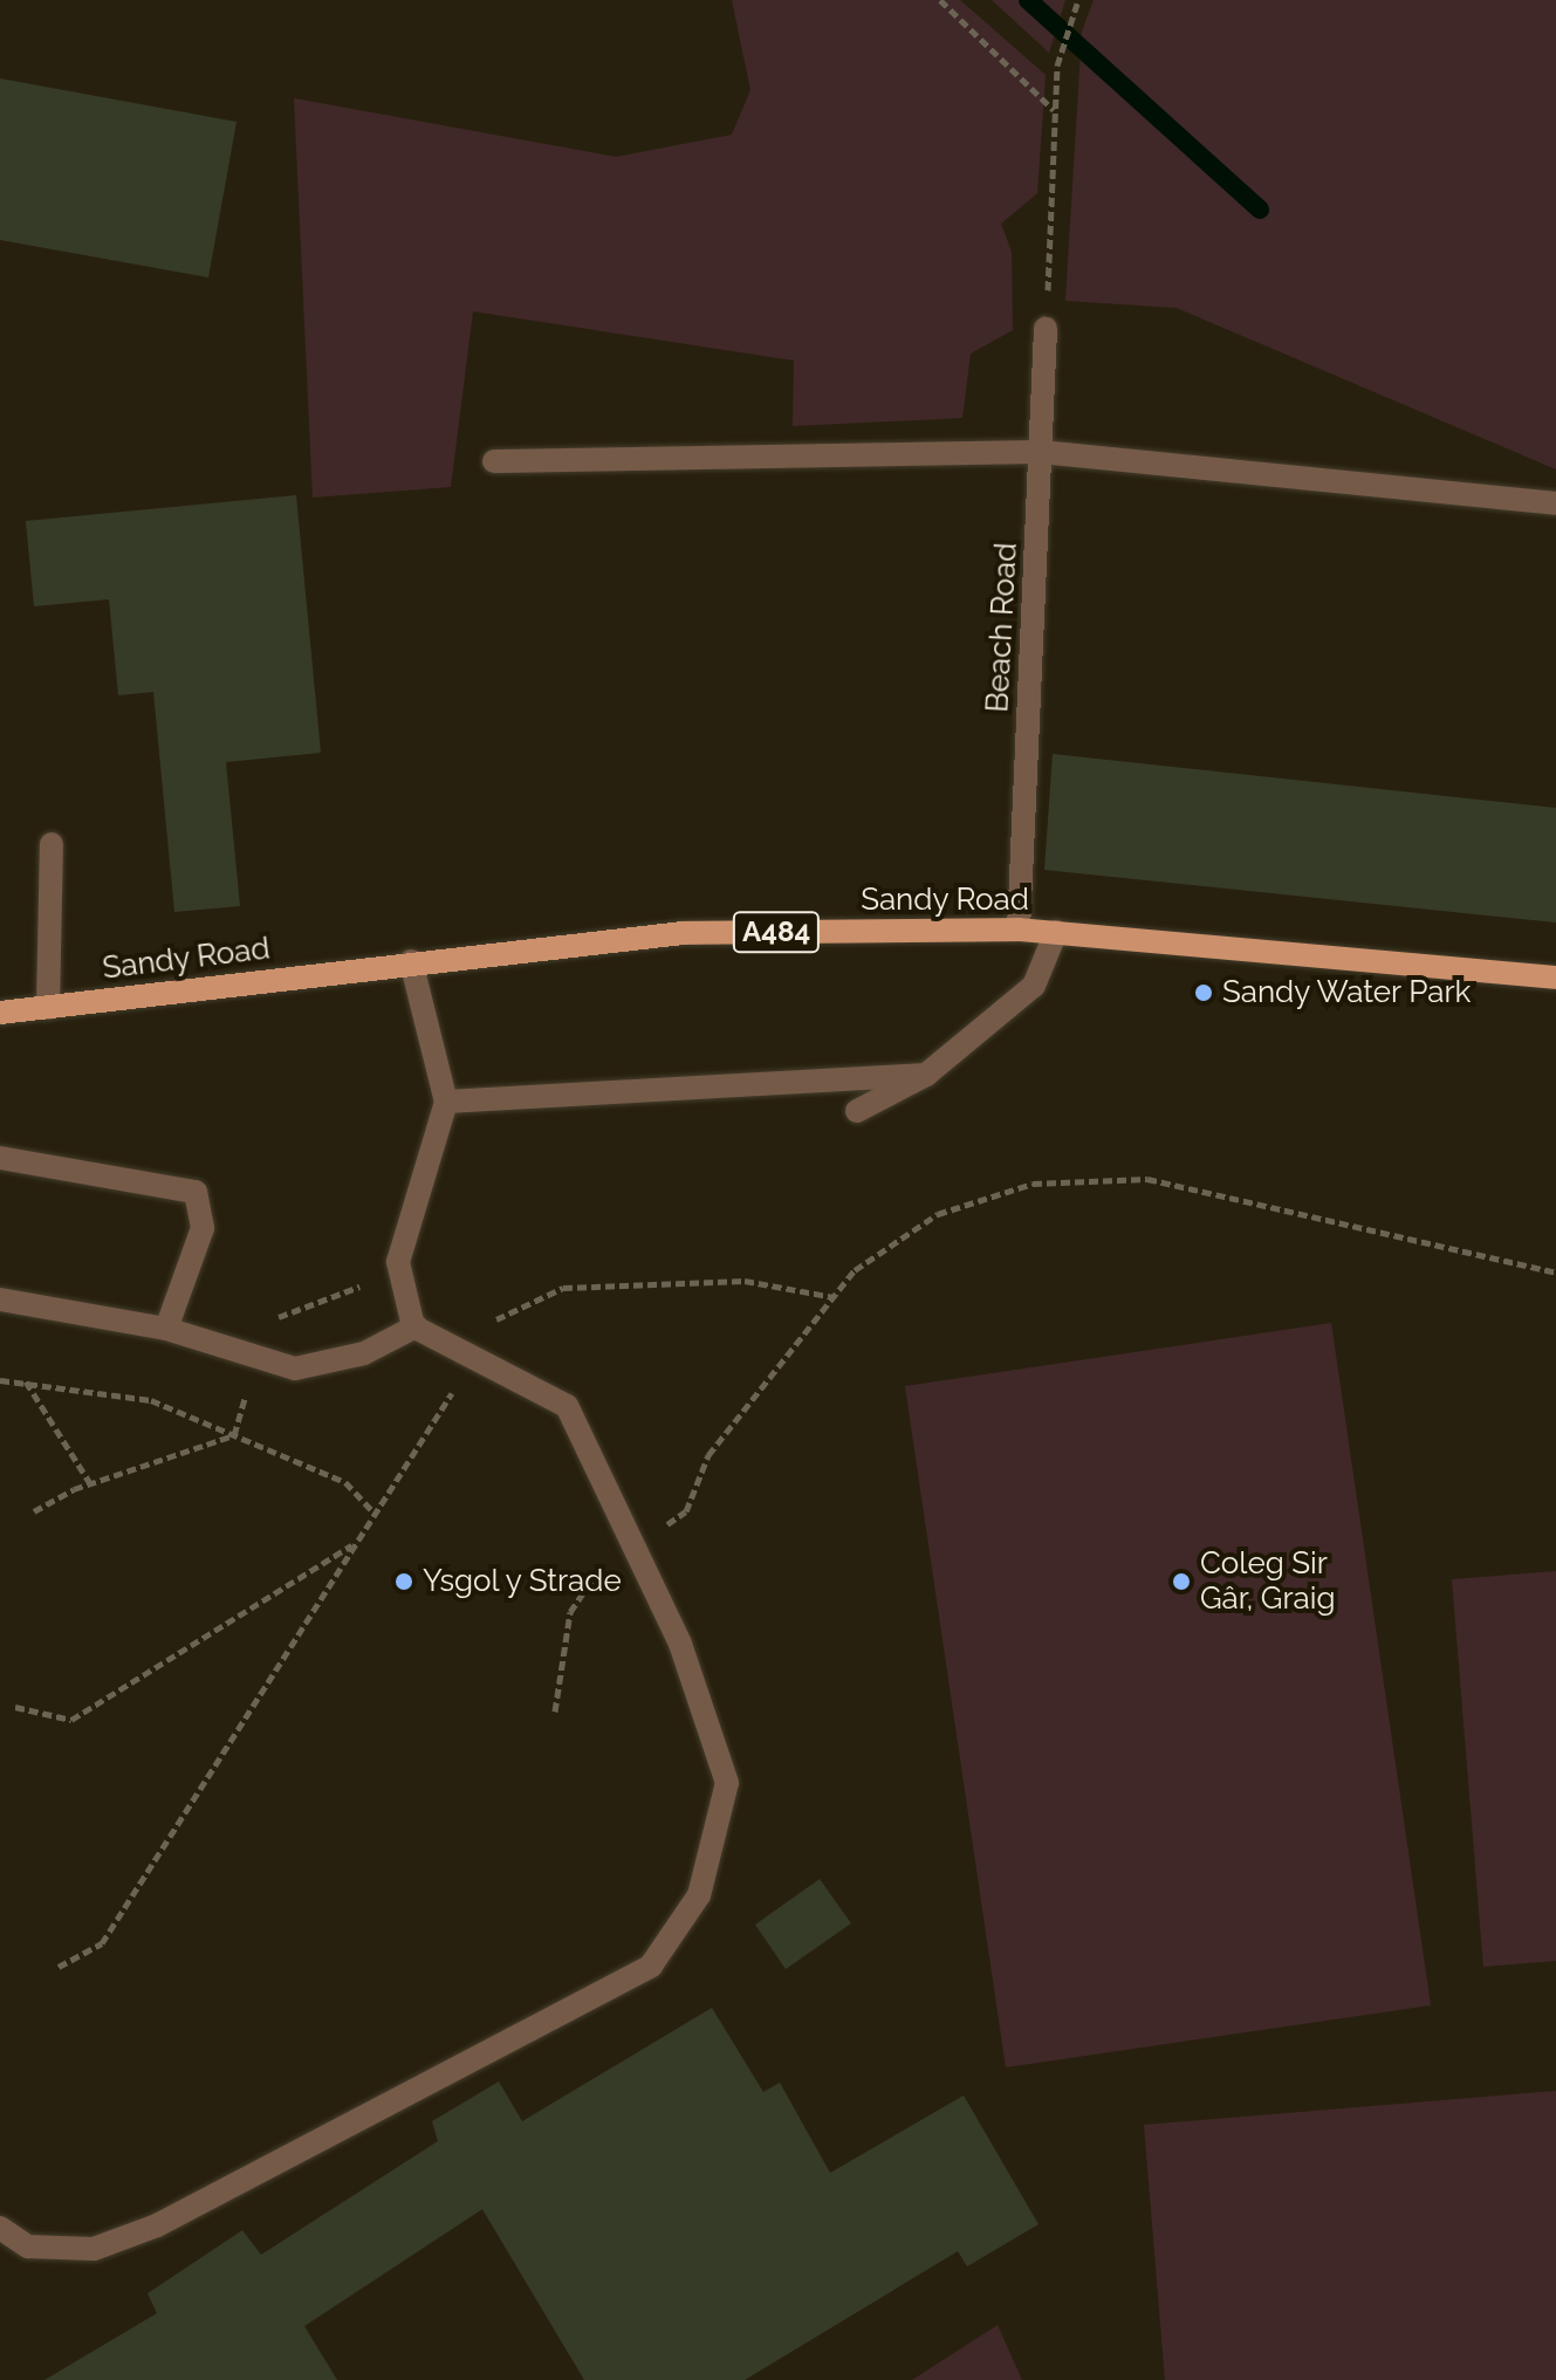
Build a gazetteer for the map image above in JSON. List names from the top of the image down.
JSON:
{
  "streets": {
    "main road": ["Sandy Road", "A484"],
    "lane": ["Beach Road"]
  },
  "crossings": [
    ["Beach Road", "Sandy Road"]
  ],
  "places": ["Sandy Water Park", "Ysgol y Strade", "Coleg Sir Gâr, Graig"]
}
